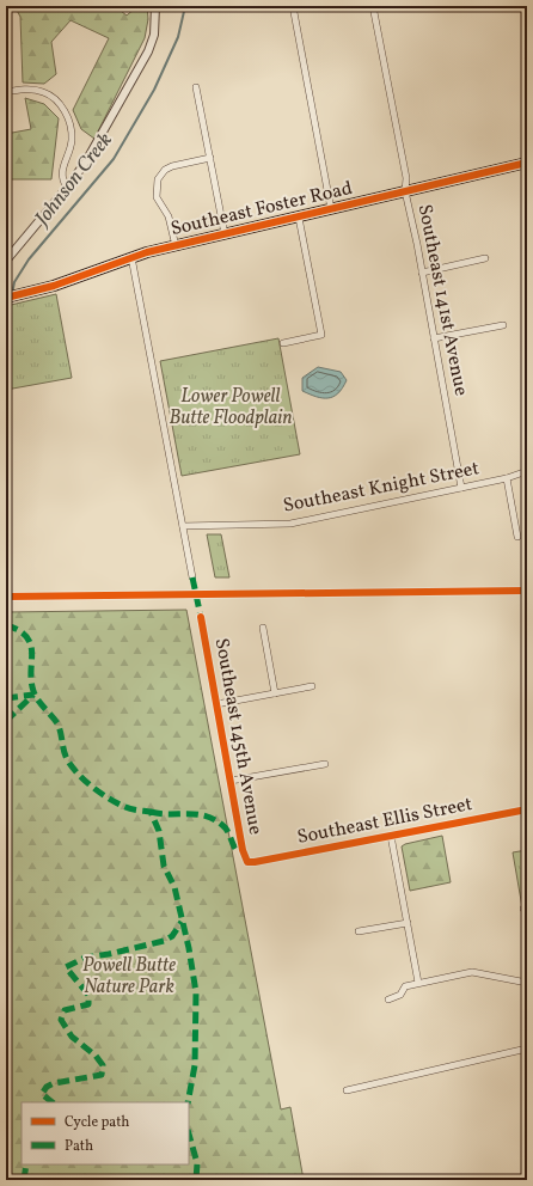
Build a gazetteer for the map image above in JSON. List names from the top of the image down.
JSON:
{
  "streets": {
    "main road": ["Southeast Foster Road"],
    "street": [
      "Southeast 141st Avenue",
      "Southeast Knight Street",
      "Southeast 145th Avenue",
      "Southeast Ellis Street"
    ]
  },
  "crossings": [
    ["Southeast Foster Road", "Southeast 141st Avenue"],
    ["Southeast 141st Avenue", "Southeast Knight Street"],
    ["Southeast 145th Avenue", "Southeast Ellis Street"]
  ],
  "water": ["Johnson Creek"],
  "parks": ["Lower Powell Butte Floodplain", "Powell Butte Nature Park"],
  "legend": ["Cycle path", "Path"]
}
